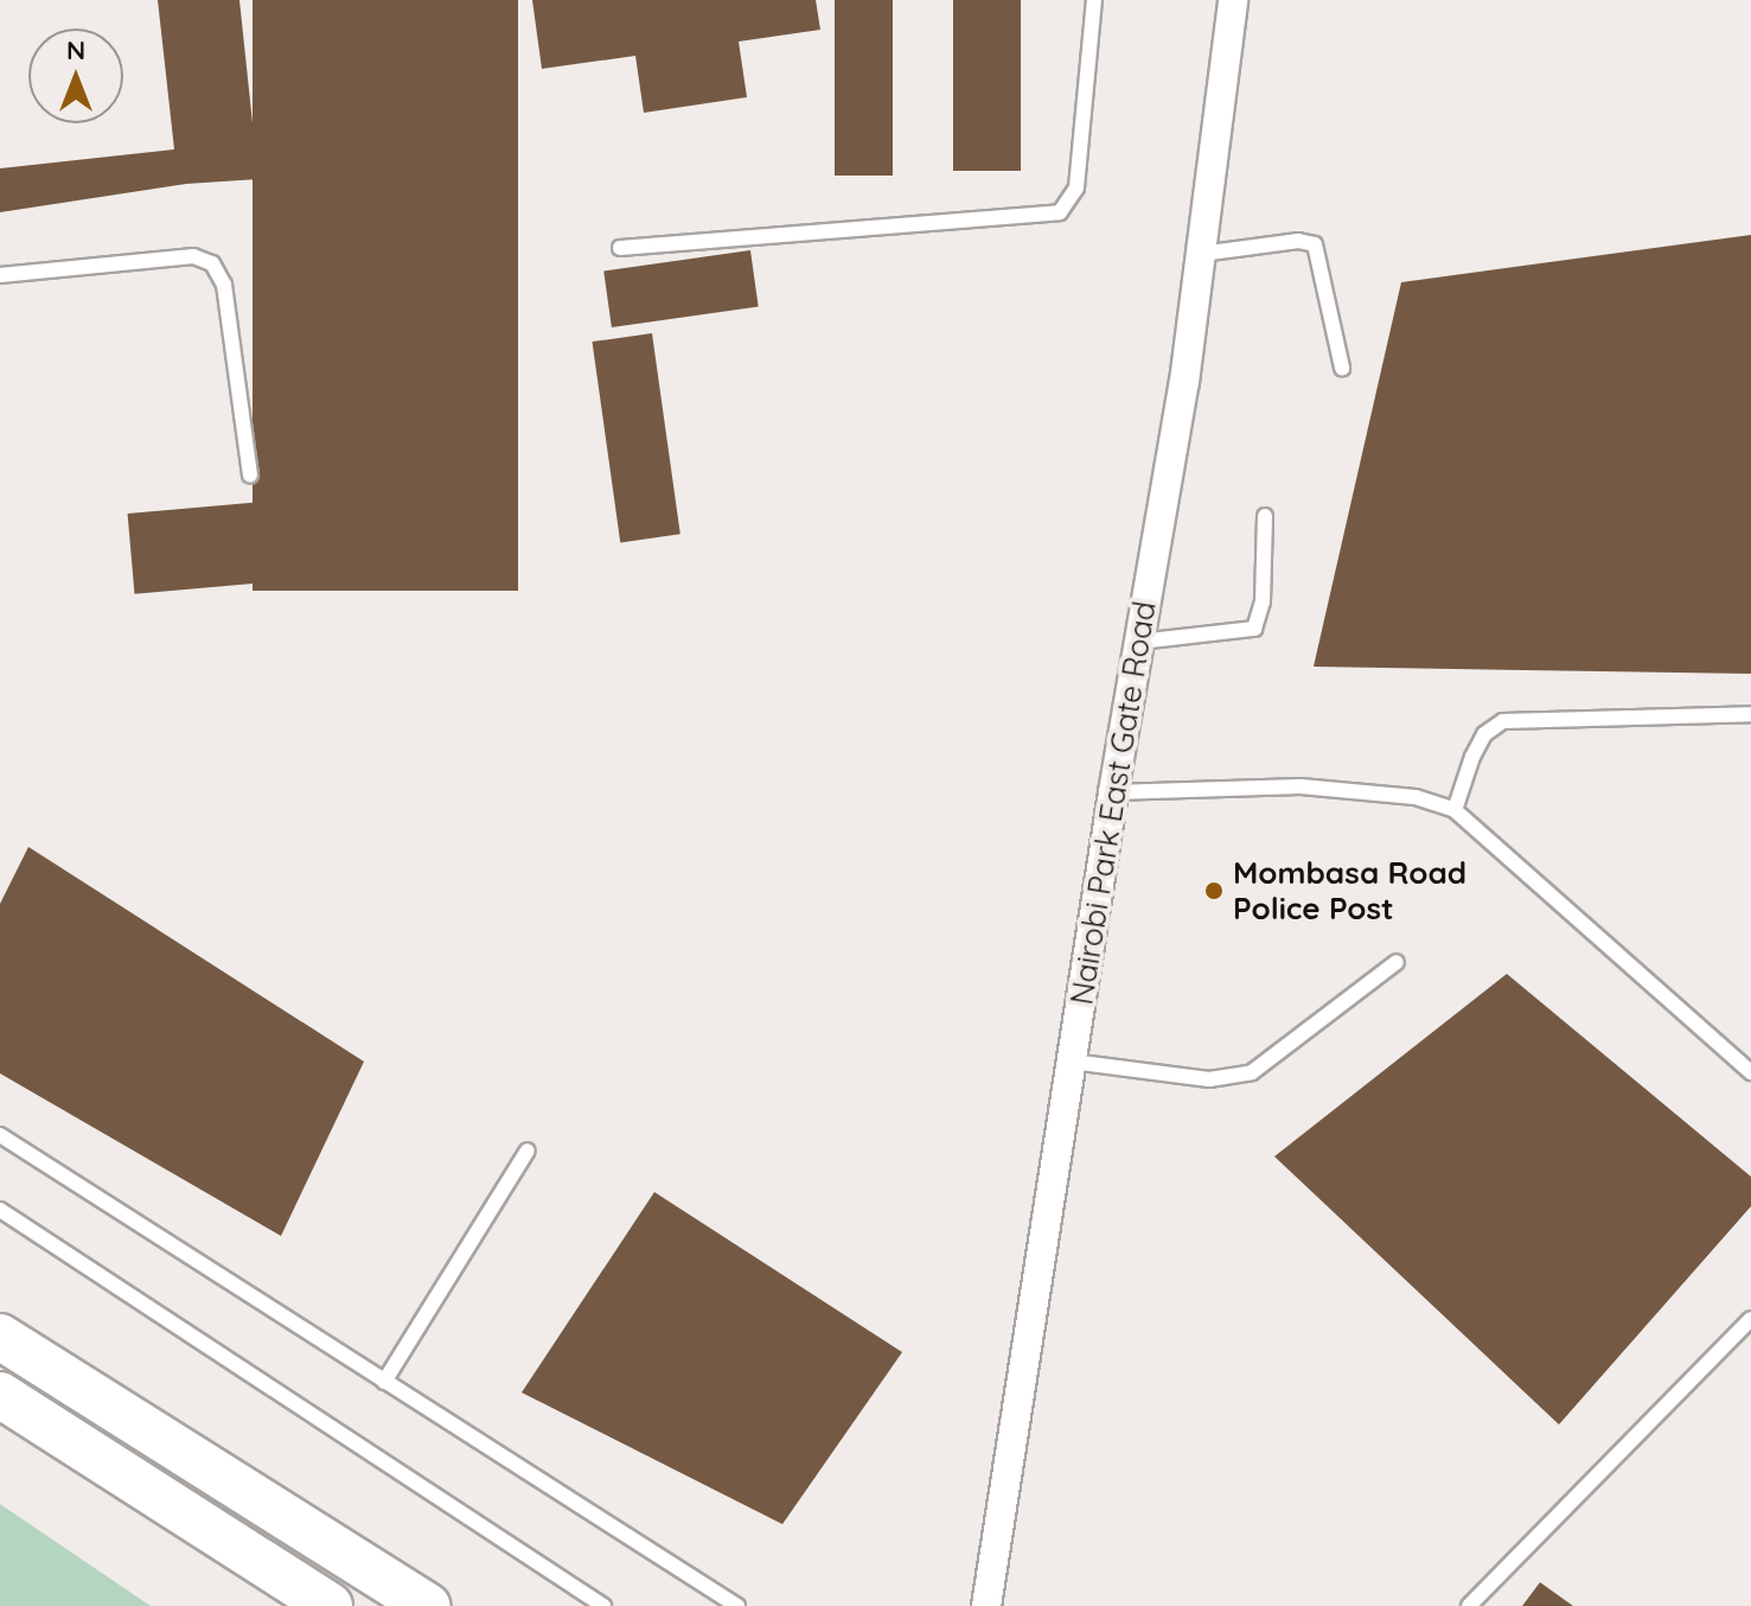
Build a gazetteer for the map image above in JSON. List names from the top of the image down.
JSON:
{
  "streets": {
    "street": ["Nairobi Park East Gate Road"]
  },
  "places": ["Mombasa Road Police Post"],
  "north": "top"
}
